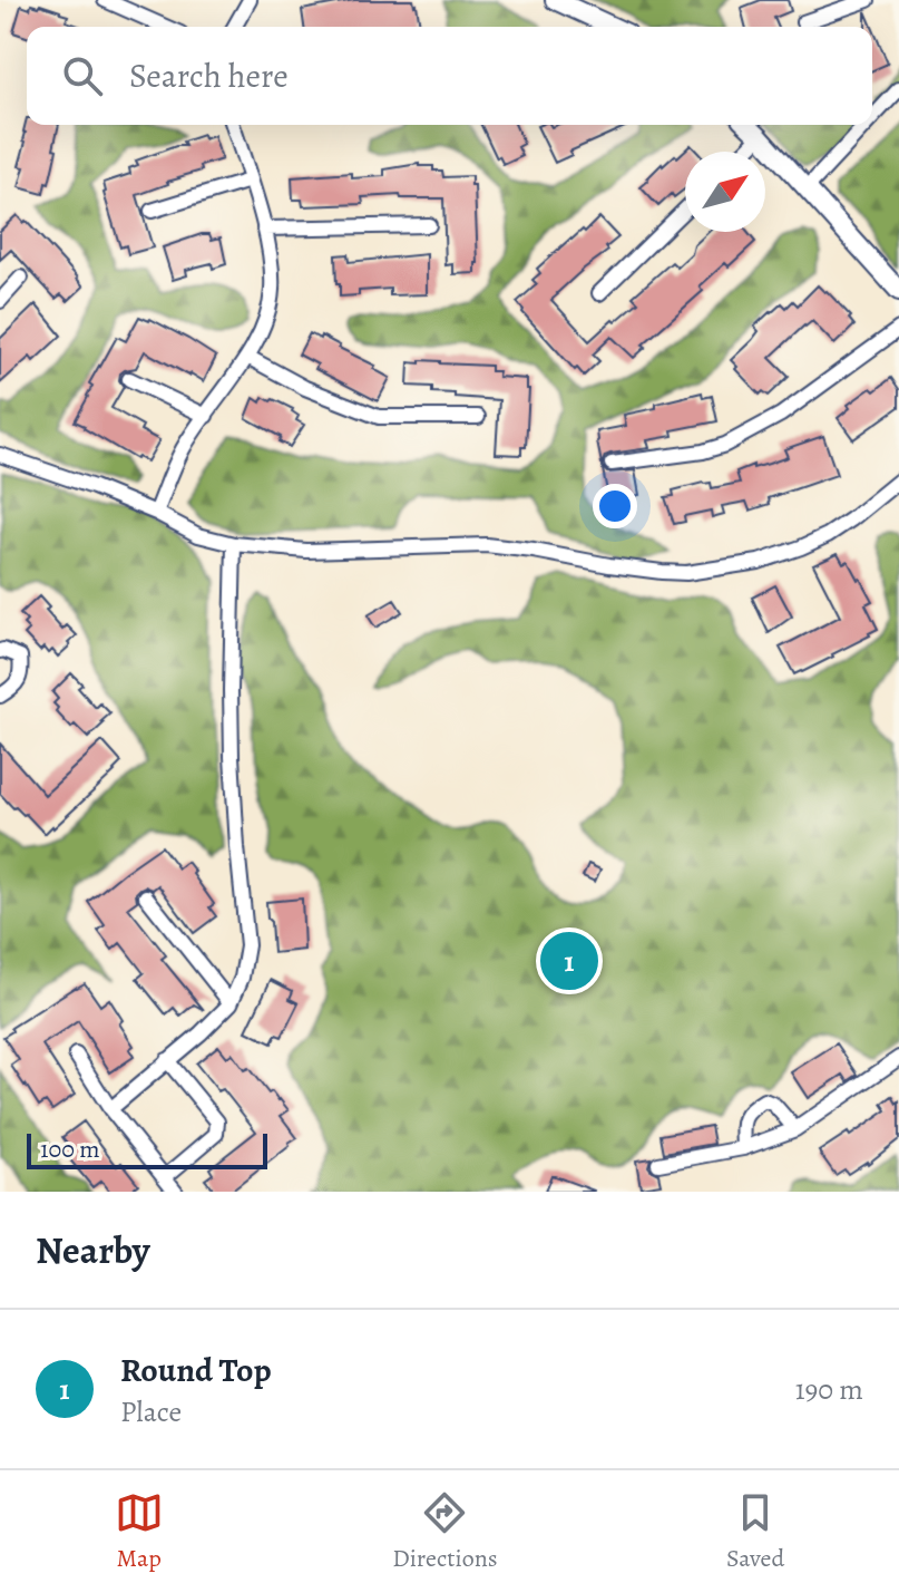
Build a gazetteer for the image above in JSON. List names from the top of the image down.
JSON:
{
  "scale_bar": "100 m",
  "north": "top right",
  "page": {
    "search": "Search here",
    "pins": "1",
    "scale": "100 m",
    "heading": "Nearby",
    "list": [
      {
        "mark": "1",
        "name": "Round Top",
        "note": "Place",
        "value": "190 m"
      }
    ],
    "nav": ["Map", "Directions", "Saved"]
  }
}
